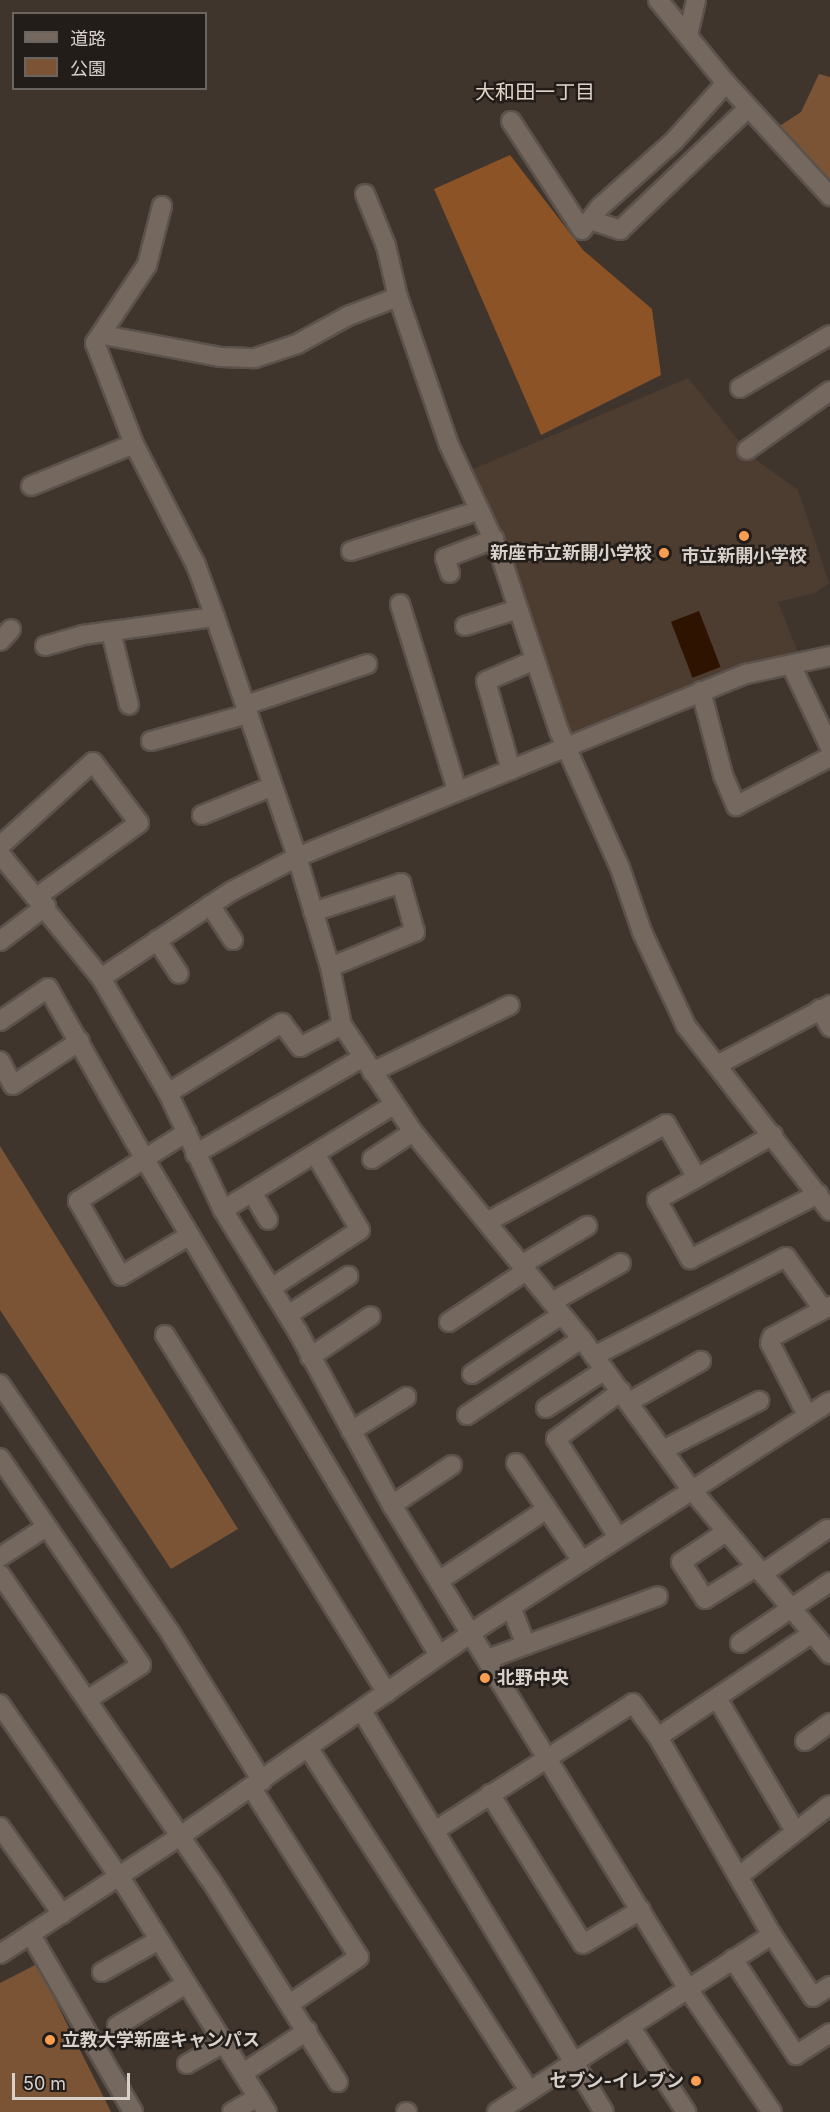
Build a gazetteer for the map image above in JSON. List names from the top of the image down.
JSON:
{
  "districts": ["大和田一丁目"],
  "places": [
    "市立新開小学校",
    "新座市立新開小学校",
    "北野中央",
    "立教大学新座キャンパス",
    "セブン-イレブン"
  ],
  "legend": ["道路", "公園"],
  "scale_bar": "50 m"
}
